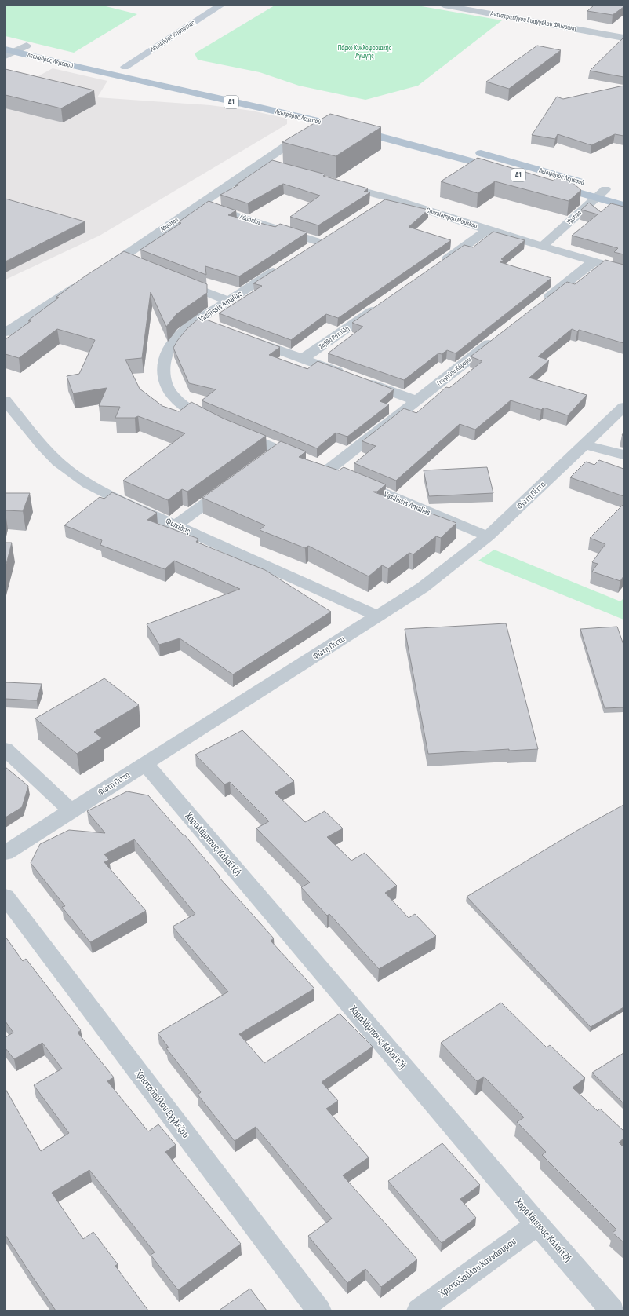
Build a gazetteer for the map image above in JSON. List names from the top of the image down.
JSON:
{
  "streets": {
    "main road": ["Λεωφόρος Κυρηνείας", "Λεωφόρος Λεμεσού", "A1"],
    "street": [
      "Αντιστρατήγου Ευαγγέλου Φλωράκη",
      "Ypatias",
      "Charalampou Mouskou",
      "Adonidos",
      "Atlantos",
      "Vasilissis Amalias",
      "Σάββα Ροτσίδη",
      "Γεωργίου Κάρυου",
      "Φώτη Πίττα",
      "Φωκίδος",
      "Χαραλάμπους Καλαϊτζή",
      "Χριστοδούλου Εγγλέζου",
      "Χριστοδούλου Καννάουρου"
    ]
  },
  "crossings": [
    ["Λεωφόρος Λεμεσού", "Ypatias"],
    ["Λεωφόρος Λεμεσού", "Atlantos"],
    ["Ypatias", "Charalampou Mouskou"],
    ["Adonidos", "Atlantos"],
    ["Vasilissis Amalias", "Γεωργίου Κάρυου"],
    ["Vasilissis Amalias", "Φώτη Πίττα"],
    ["Φώτη Πίττα", "Φωκίδος"],
    ["Φώτη Πίττα", "Χαραλάμπους Καλαϊτζή"],
    ["Χαραλάμπους Καλαϊτζή", "Χριστοδούλου Καννάουρου"]
  ],
  "parks": ["Πάρκο Κυκλοφοριακής Αγωγής"]
}
